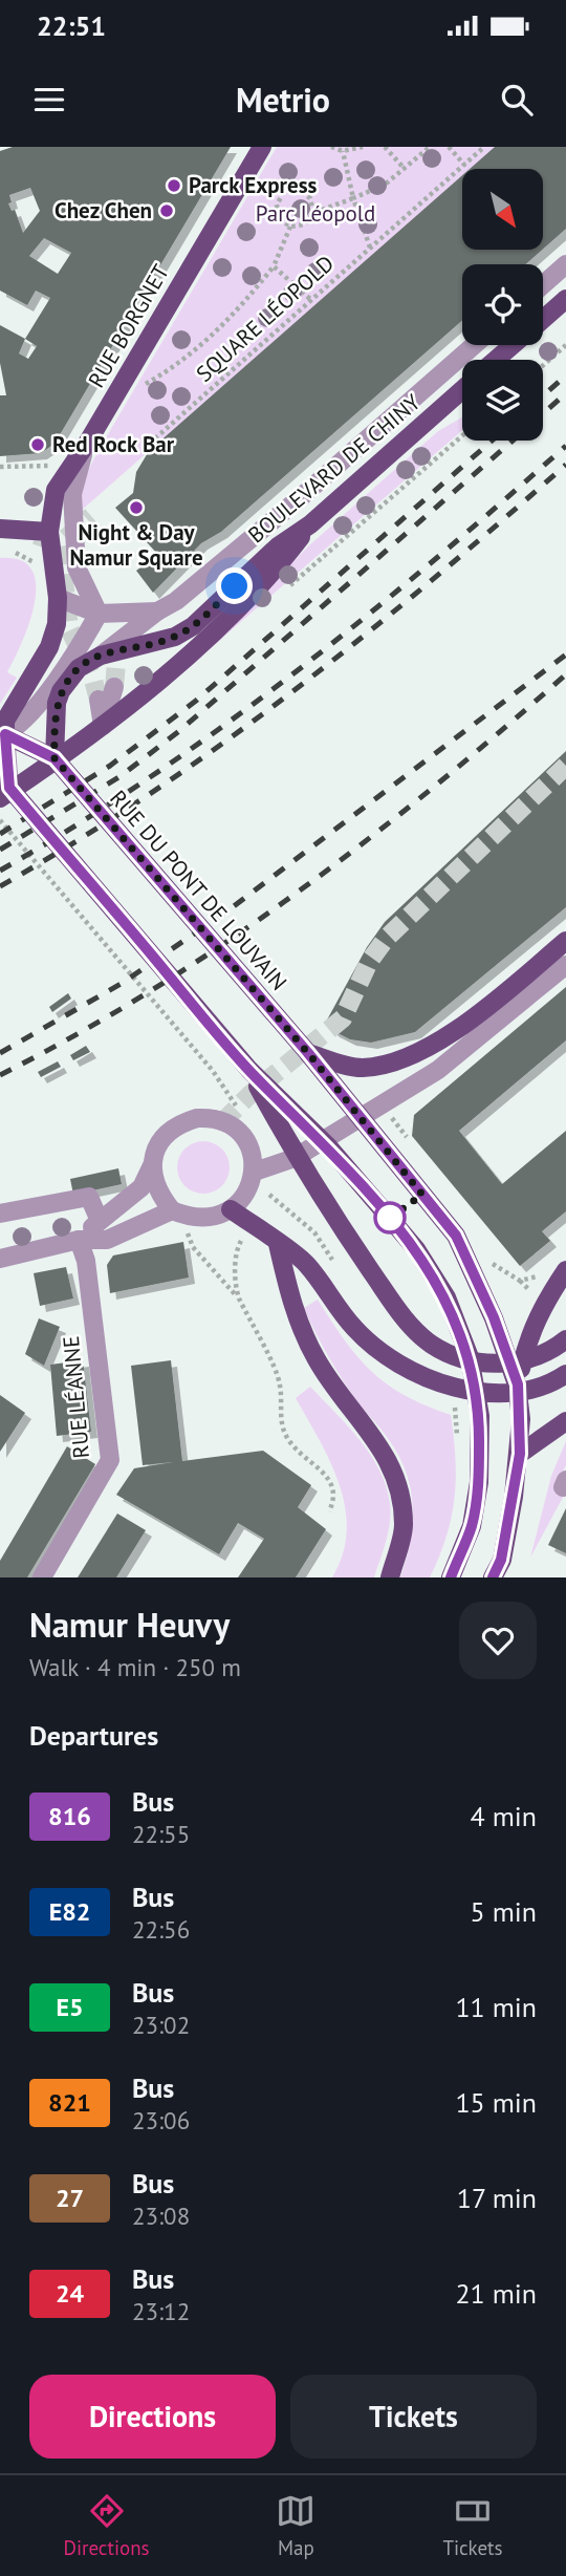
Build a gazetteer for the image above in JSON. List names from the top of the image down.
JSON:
{
  "streets": {
    "main road": ["RUE BORGNET", "BOULEVARD DE CHINY", "RUE DU PONT DE LOUVAIN"],
    "street": ["RUE LÉANNE"],
    "path": ["SQUARE LÉOPOLD"]
  },
  "crossings": [
    ["BOULEVARD DE CHINY", "RUE DU PONT DE LOUVAIN"]
  ],
  "parks": ["Parc Léopold"],
  "places": [
    "Parck Express",
    "Chez Chen",
    "Red Rock Bar",
    "Night & Day Namur Square"
  ],
  "lines": ["bus line 816"],
  "north": "bottom right",
  "page": {
    "status": "22:51",
    "header": "Metrio",
    "heading": [
      ["Namur Heuvy", "Walk · 4 min · 250 m"],
      "Departures"
    ],
    "list": [
      {
        "mark": "816",
        "name": "Bus",
        "note": "22:55",
        "value": "4 min"
      },
      {
        "mark": "E82",
        "name": "Bus",
        "note": "22:56",
        "value": "5 min"
      },
      {
        "mark": "E5",
        "name": "Bus",
        "note": "23:02",
        "value": "11 min"
      },
      {
        "mark": "821",
        "name": "Bus",
        "note": "23:06",
        "value": "15 min"
      },
      {
        "mark": "27",
        "name": "Bus",
        "note": "23:08",
        "value": "17 min"
      },
      {
        "mark": "24",
        "name": "Bus",
        "note": "23:12",
        "value": "21 min"
      }
    ],
    "buttons": ["Directions", "Tickets"],
    "tabs": ["Directions", "Map", "Tickets"]
  }
}
